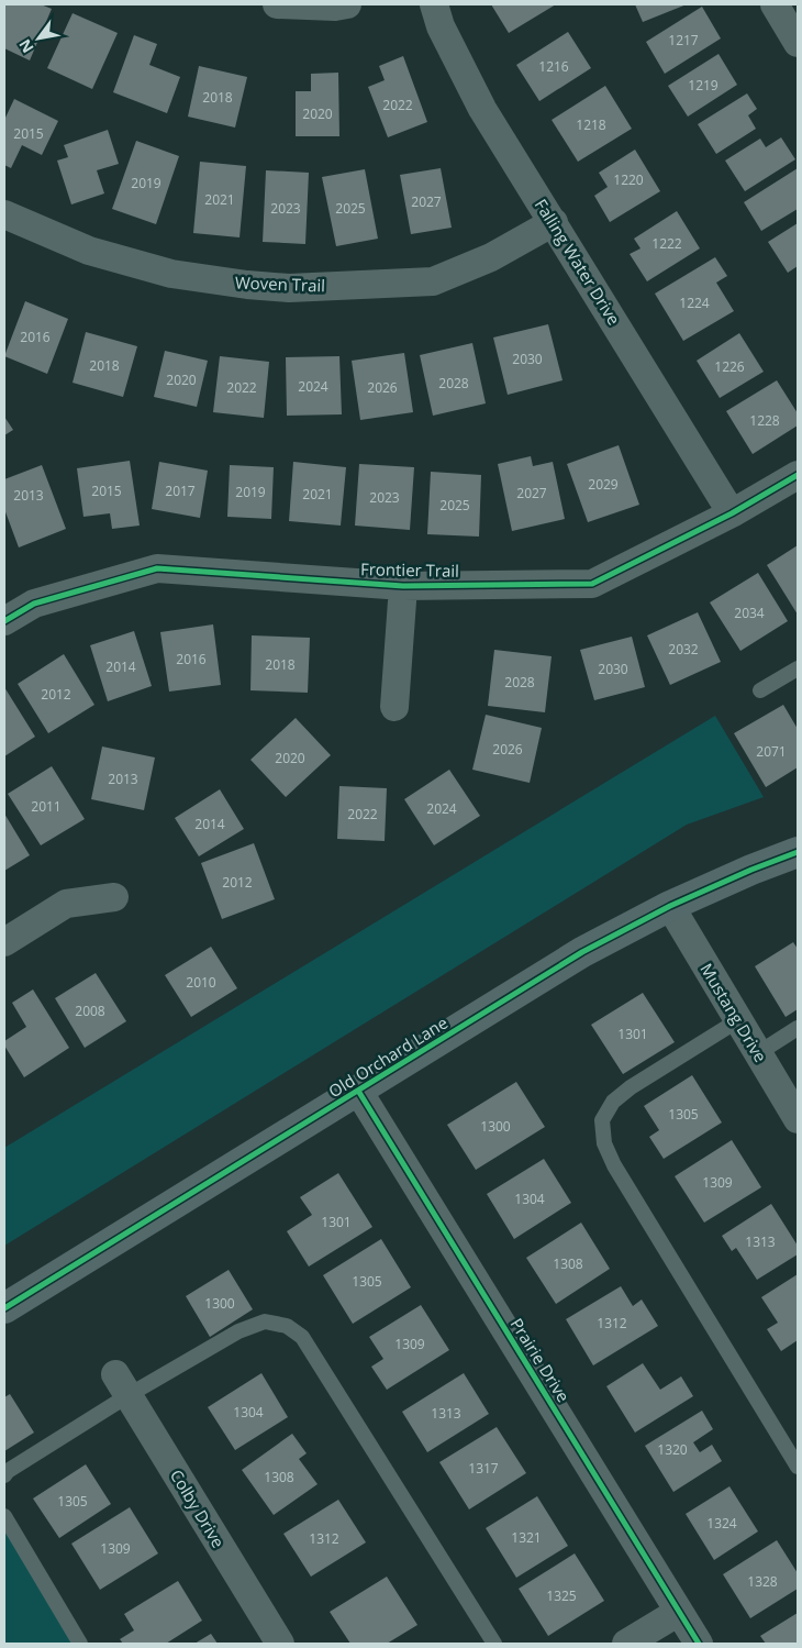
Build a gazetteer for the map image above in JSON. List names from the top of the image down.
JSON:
{
  "streets": {
    "street": [
      "Falling Water Drive",
      "Woven Trail",
      "Frontier Trail",
      "Mustang Drive",
      "Old Orchard Lane",
      "Prairie Drive",
      "Colby Drive"
    ]
  },
  "crossings": [
    ["Falling Water Drive", "Woven Trail"],
    ["Falling Water Drive", "Frontier Trail"],
    ["Mustang Drive", "Old Orchard Lane"],
    ["Old Orchard Lane", "Prairie Drive"]
  ],
  "house_numbers": [
    "1217",
    "1216",
    "1219",
    "2018",
    "2022",
    "2020",
    "1218",
    "2015",
    "1220",
    "2019",
    "2021",
    "2027",
    "2023",
    "2025",
    "1222",
    "1224",
    "2016",
    "2030",
    "2018",
    "1226",
    "2020",
    "2028",
    "2024",
    "2022",
    "2026",
    "1228",
    "2029",
    "2015",
    "2017",
    "2019",
    "2027",
    "2021",
    "2013",
    "2023",
    "2025",
    "2034",
    "2032",
    "2016",
    "2018",
    "2014",
    "2030",
    "2028",
    "2012",
    "2026",
    "2071",
    "2020",
    "2013",
    "2011",
    "2024",
    "2022",
    "2014",
    "2012",
    "2010",
    "2008",
    "1301",
    "1305",
    "1300",
    "1309",
    "1304",
    "1301",
    "1313",
    "1308",
    "1305",
    "1300",
    "1312",
    "1309",
    "1304",
    "1313",
    "1320",
    "1317",
    "1308",
    "1305",
    "1324",
    "1321",
    "1312",
    "1309",
    "1328",
    "1325"
  ],
  "north": "bottom left"
}
